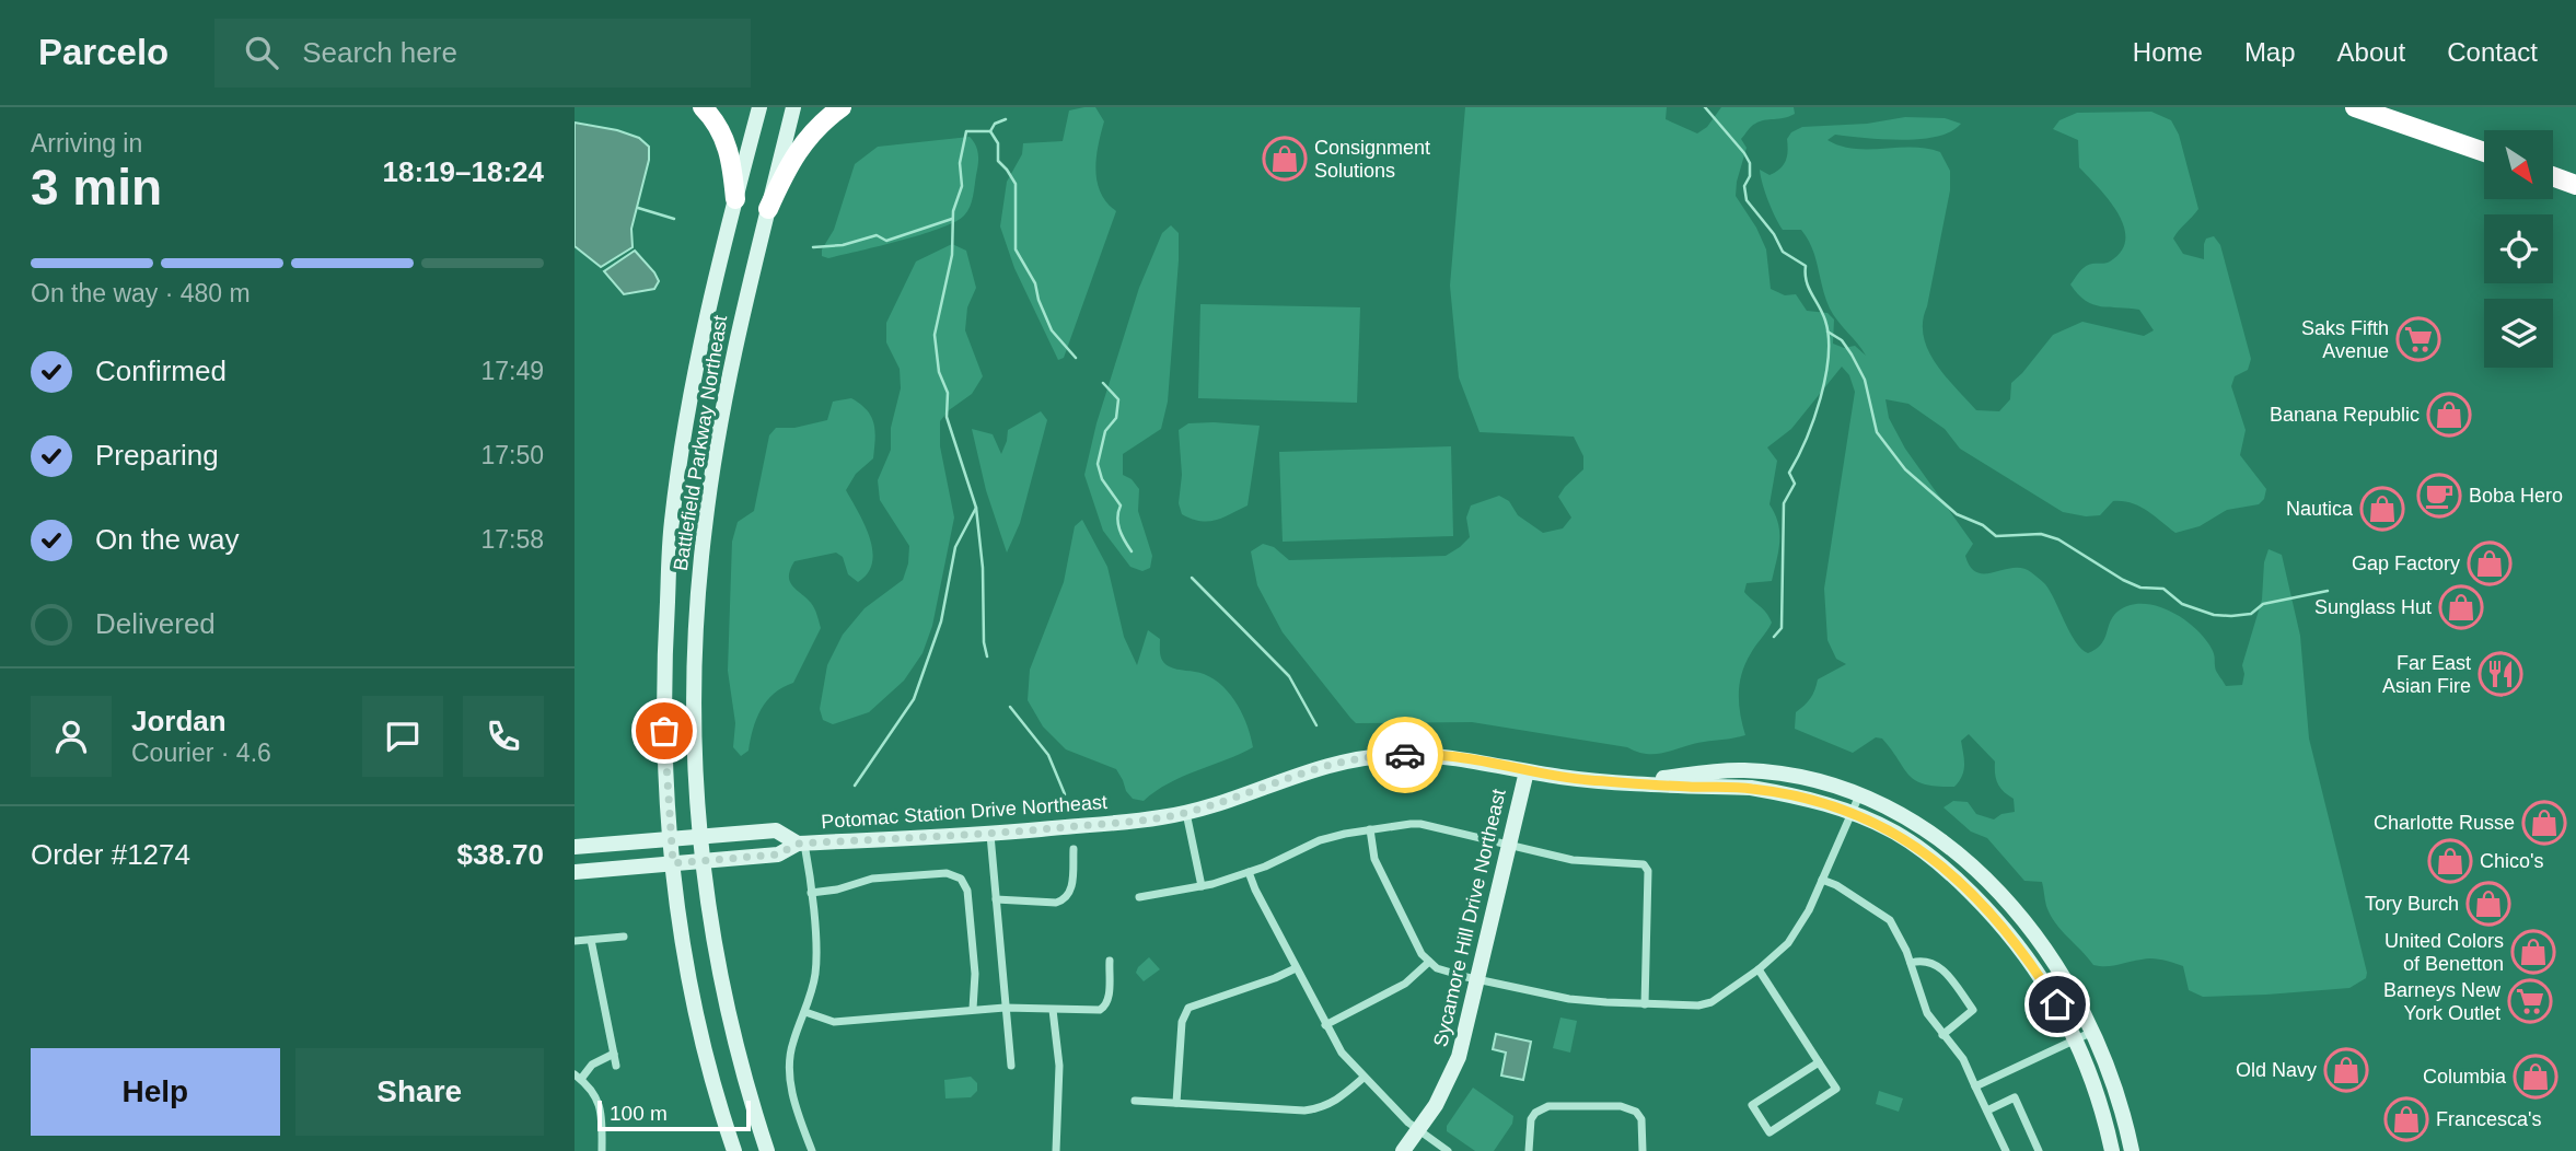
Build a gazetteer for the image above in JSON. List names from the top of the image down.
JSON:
{
  "streets": {
    "street": ["Battlefield Parkway Northeast", "Potomac Station Drive Northeast", "Sycamore Hill Drive Northeast"]
  },
  "crossings": [
    ["Battlefield Parkway Northeast", "Potomac Station Drive Northeast"],
    ["Potomac Station Drive Northeast", "Sycamore Hill Drive Northeast"]
  ],
  "places": {
    "shop": [
      "Consignment Solutions",
      "Banana Republic",
      "Nautica",
      "Gap Factory",
      "Sunglass Hut",
      "Charlotte Russe",
      "Chico's",
      "Tory Burch",
      "United Colors of Benetton",
      "Old Navy",
      "Columbia",
      "Francesca's"
    ],
    "supermarket": ["Saks Fifth Avenue", "Barneys New York Outlet"],
    "cafe": ["Boba Hero"],
    "restaurant": ["Far East Asian Fire"]
  },
  "scale_bar": "100 m",
  "north": "bottom right",
  "page": {
    "header": "Parcelo",
    "search": "Search here",
    "nav": [
      "Home",
      "Map",
      "About",
      "Contact"
    ],
    "heading": ["3 min", "Arriving in", "18:19–18:24"],
    "panel": [
      "Jordan",
      "Courier · 4.6",
      "Order #1274",
      "$38.70"
    ],
    "bar": "On the way · 480 m",
    "list": [
      ["Confirmed", "17:49"],
      ["Preparing", "17:50"],
      ["On the way", "17:58"],
      "Delivered"
    ],
    "buttons": ["Help", "Share"],
    "scale": "100 m"
  }
}
